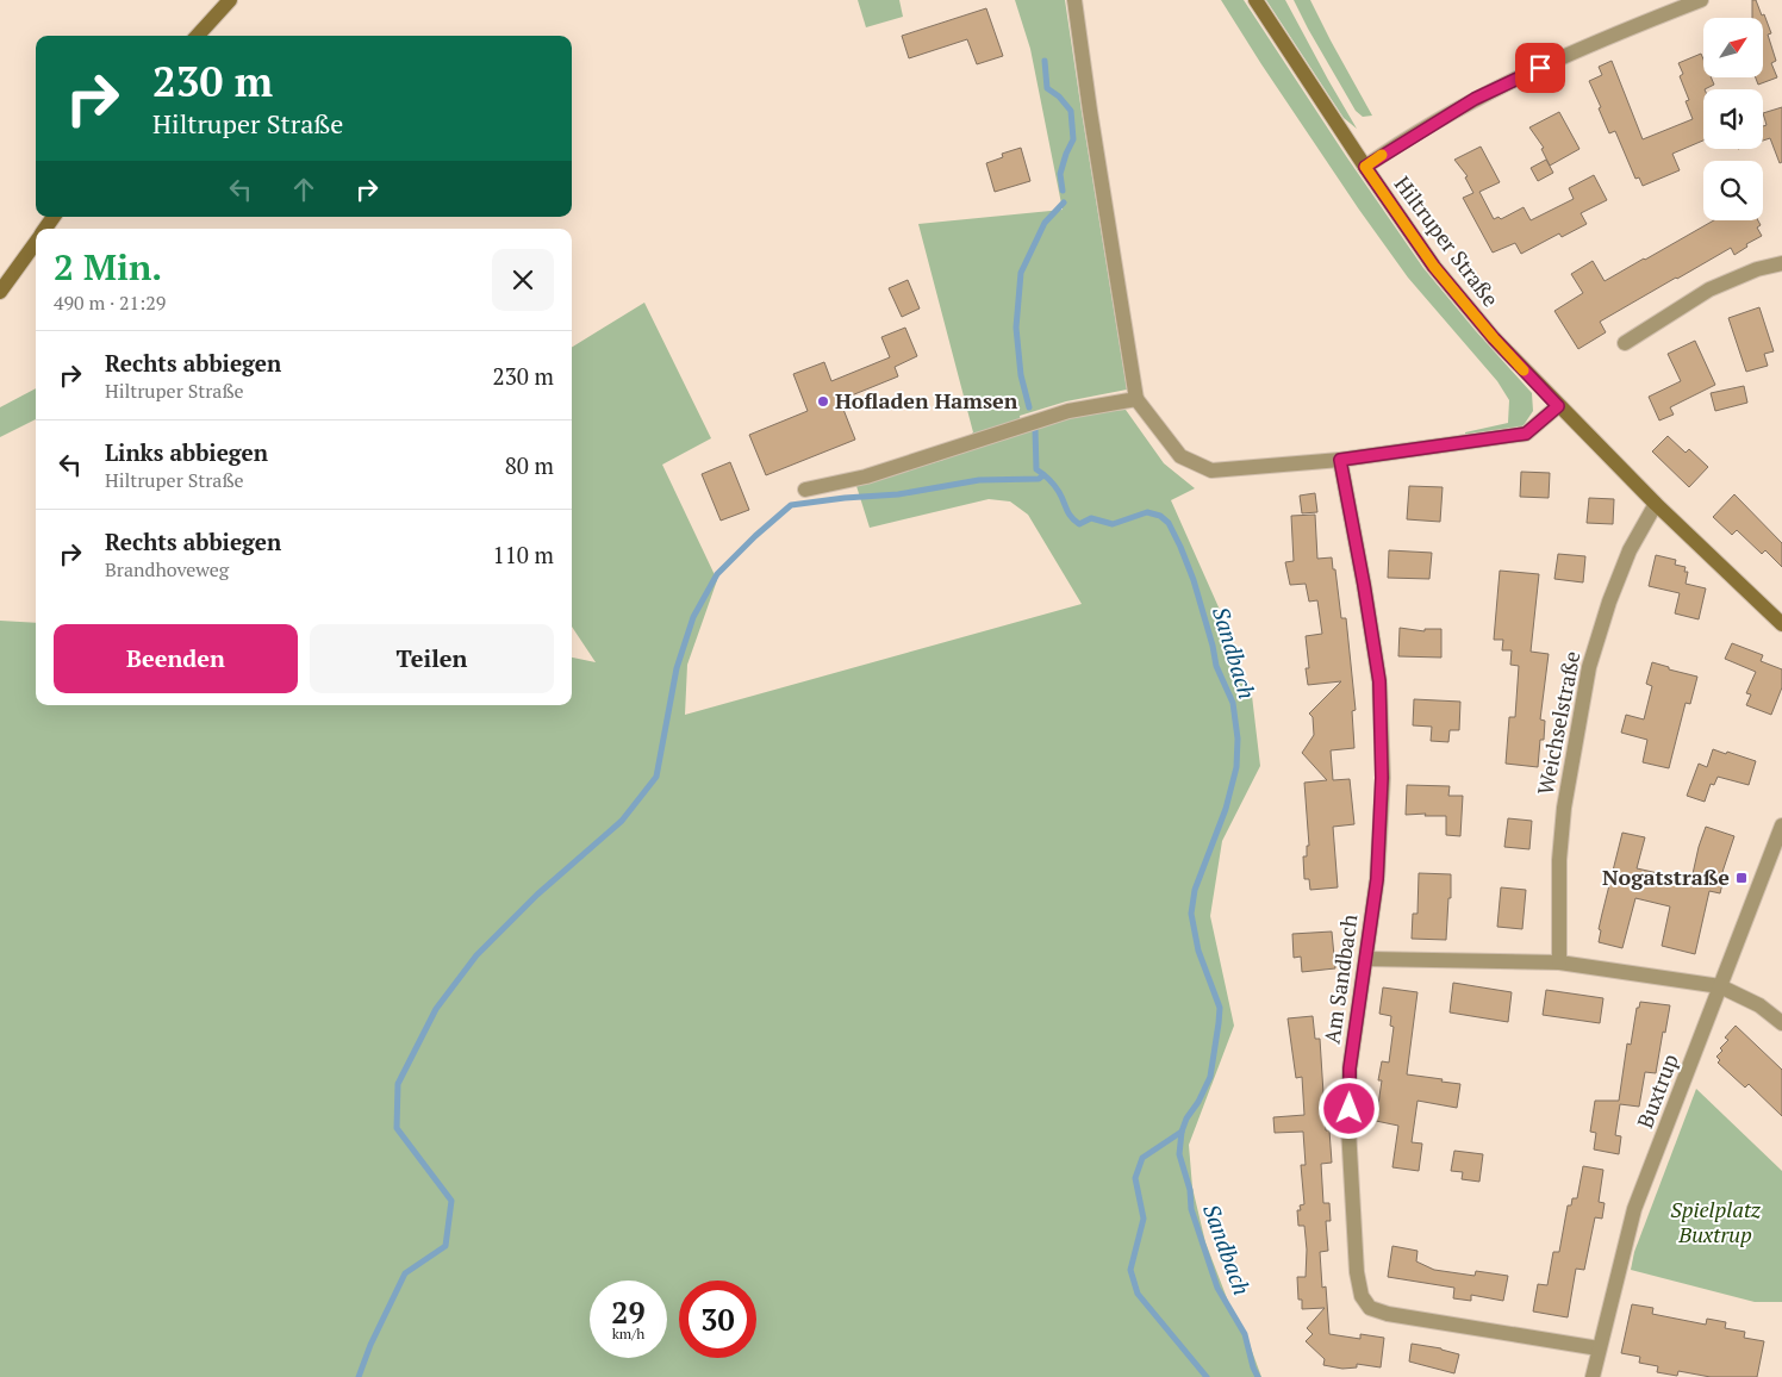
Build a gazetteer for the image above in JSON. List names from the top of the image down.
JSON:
{
  "streets": {
    "street": [
      "Hiltruper Straße",
      "Weichselstraße",
      "Am Sandbach",
      "Buxtrup"
    ]
  },
  "crossings": [
    ["Hiltruper Straße", "Weichselstraße"],
    ["Am Sandbach", "Buxtrup"]
  ],
  "water": ["Sandbach"],
  "parks": ["Spielplatz Buxtrup"],
  "places": {
    "other": ["Hofladen Hamsen"],
    "transit": ["Nogatstraße"]
  },
  "north": "top right",
  "page": {
    "turn": ["230 m", "Hiltruper Straße"],
    "heading": ["2 Min.", "490 m · 21:29"],
    "list": [
      {
        "name": "Rechts abbiegen",
        "note": "Hiltruper Straße",
        "value": "230 m"
      },
      {
        "name": "Links abbiegen",
        "note": "Hiltruper Straße",
        "value": "80 m"
      },
      {
        "name": "Rechts abbiegen",
        "note": "Brandhoveweg",
        "value": "110 m"
      }
    ],
    "buttons": ["Beenden", "Teilen"],
    "speed": "29 km/h",
    "limit": "30"
  }
}
